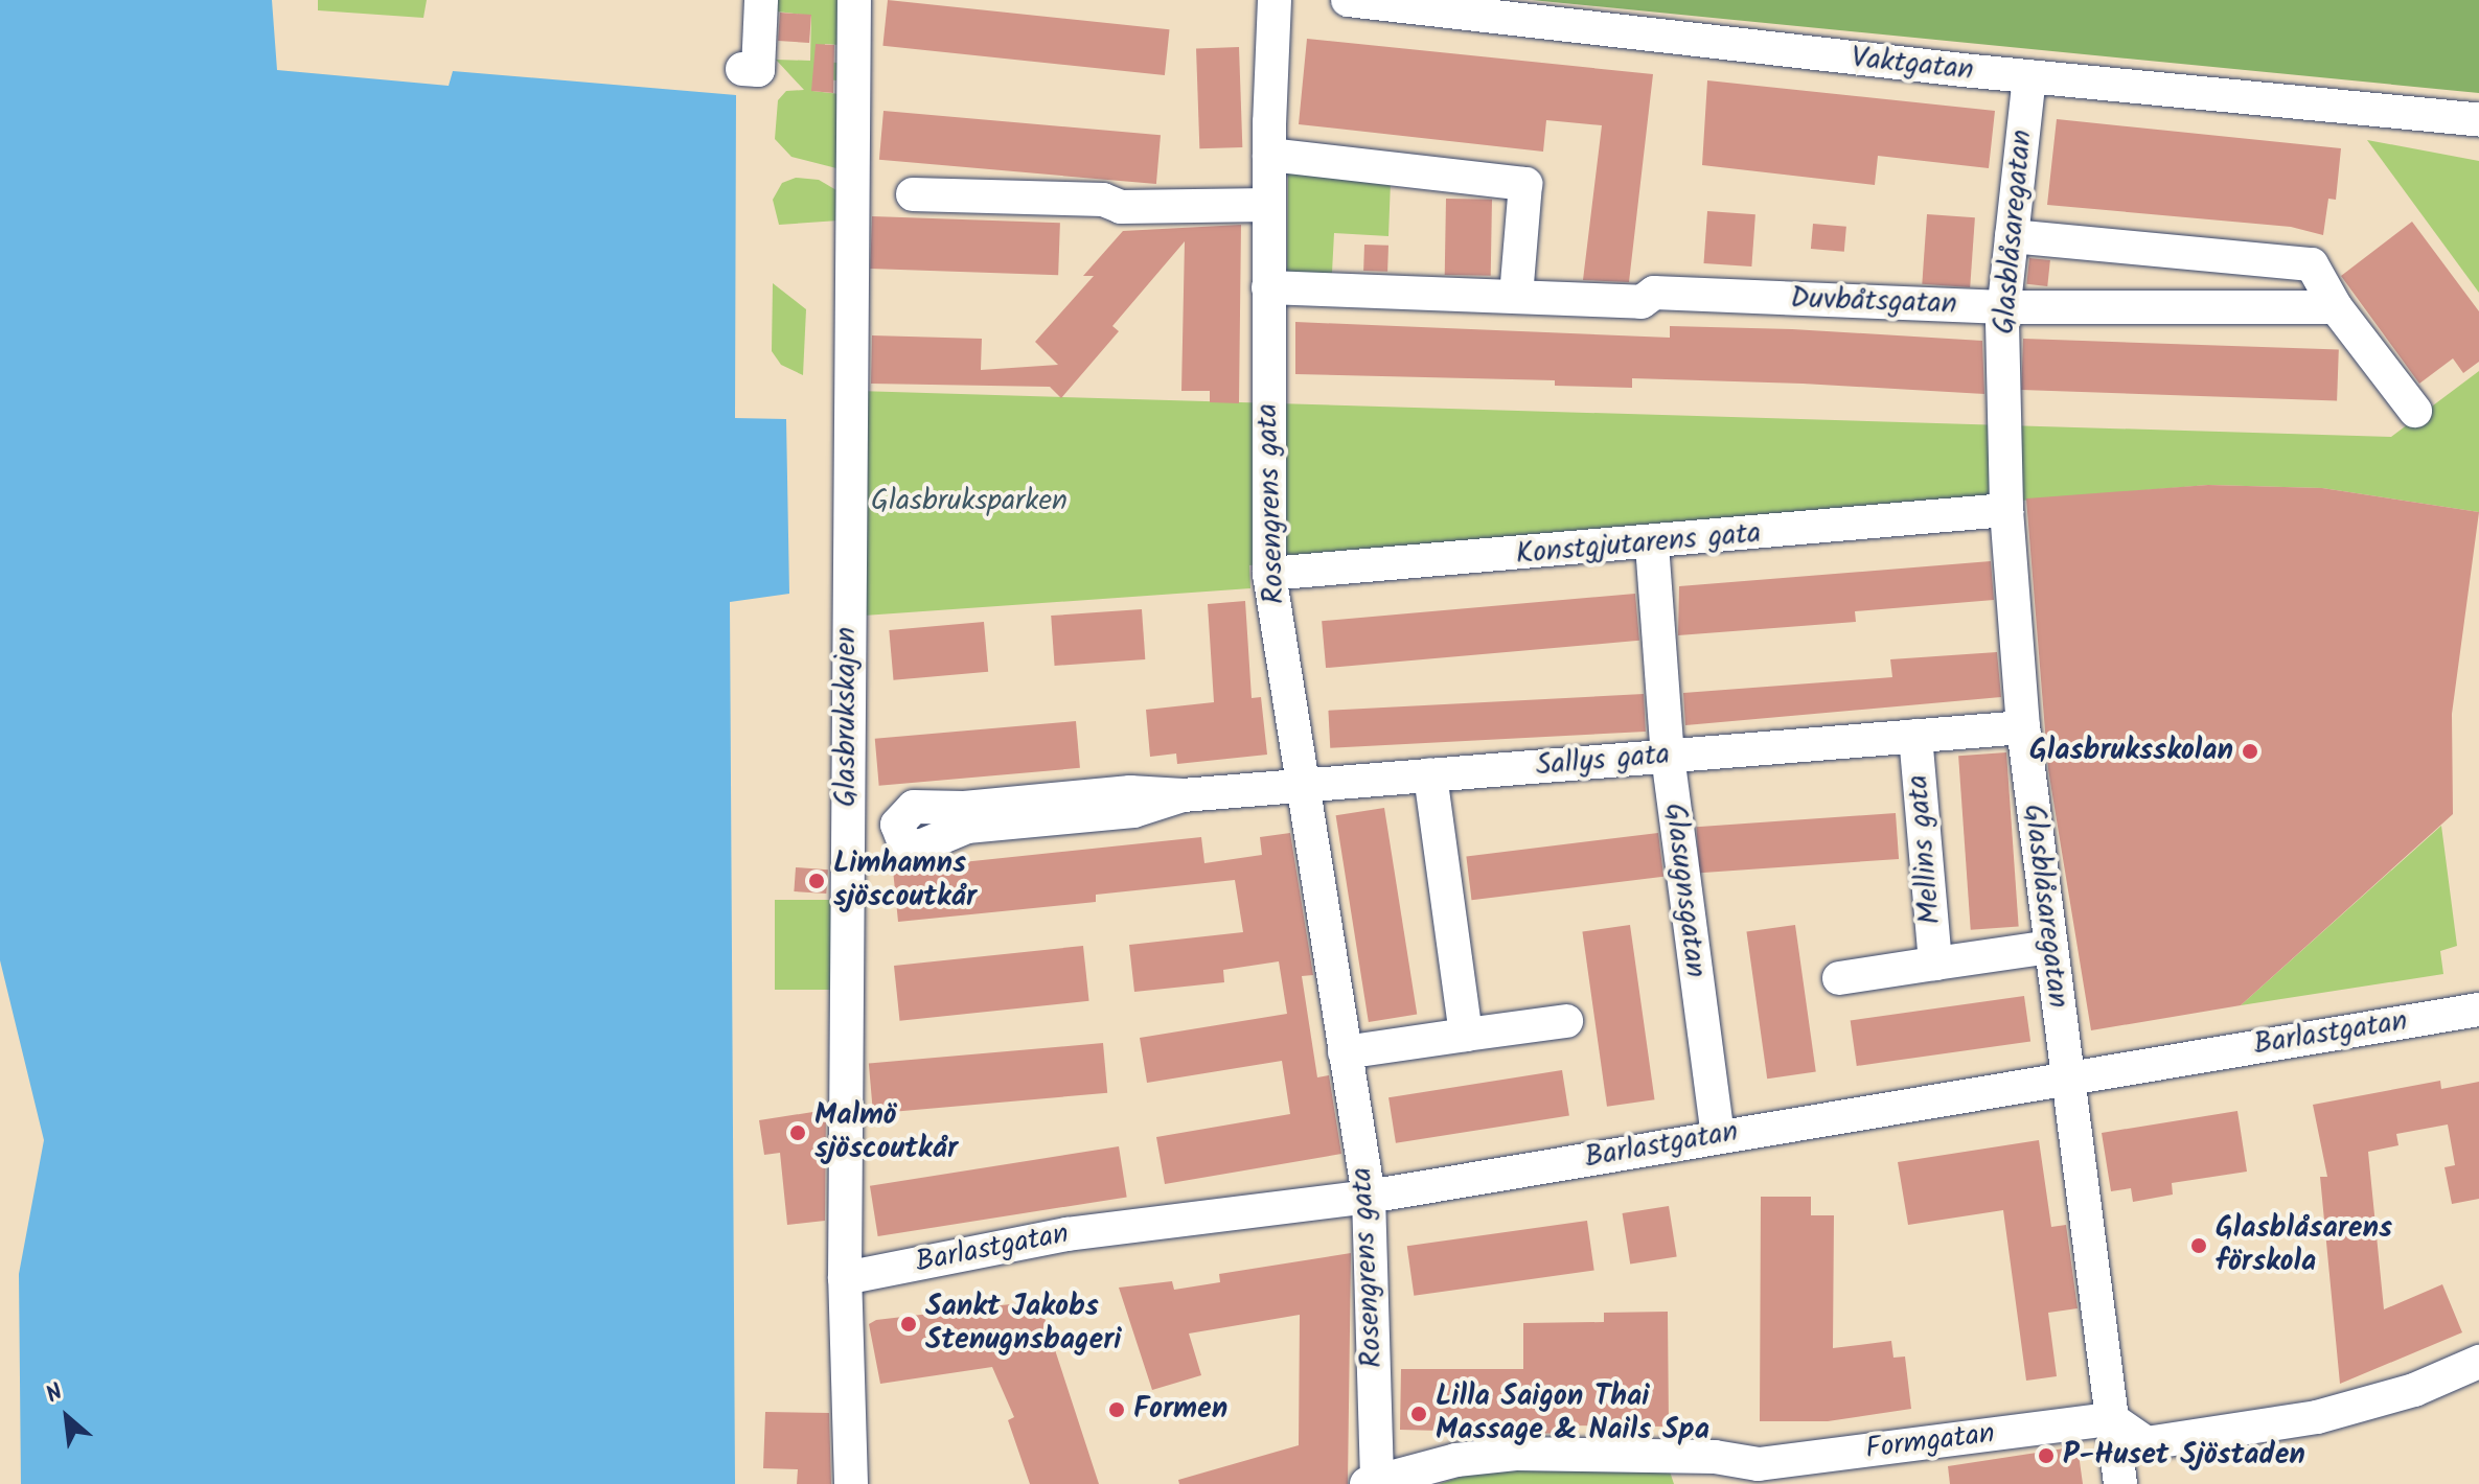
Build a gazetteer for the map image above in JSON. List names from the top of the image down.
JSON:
{
  "streets": {
    "street": [
      "Vaktgatan",
      "Glasblåsaregatan",
      "Duvbåtsgatan",
      "Rosengrens gata",
      "Konstgjutarens gata",
      "Glasbrukskajen",
      "Sallys gata",
      "Mellins gata",
      "Glasugnsgatan",
      "Barlastgatan",
      "Formgatan"
    ]
  },
  "crossings": [
    ["Vaktgatan", "Glasblåsaregatan"],
    ["Glasblåsaregatan", "Duvbåtsgatan"],
    ["Glasblåsaregatan", "Konstgjutarens gata"],
    ["Glasblåsaregatan", "Sallys gata"],
    ["Glasblåsaregatan", "Mellins gata"],
    ["Glasblåsaregatan", "Barlastgatan"],
    ["Glasblåsaregatan", "Formgatan"],
    ["Duvbåtsgatan", "Rosengrens gata"],
    ["Rosengrens gata", "Konstgjutarens gata"],
    ["Rosengrens gata", "Sallys gata"],
    ["Rosengrens gata", "Barlastgatan"],
    ["Rosengrens gata", "Formgatan"],
    ["Konstgjutarens gata", "Glasugnsgatan"],
    ["Glasbrukskajen", "Barlastgatan"],
    ["Sallys gata", "Mellins gata"],
    ["Sallys gata", "Glasugnsgatan"],
    ["Glasugnsgatan", "Barlastgatan"]
  ],
  "parks": ["Glasbruksparken"],
  "places": [
    "Glasbruksskolan",
    "Limhamns sjöscoutkår",
    "Malmö sjöscoutkår",
    "Glasblåsarens förskola",
    "Sankt Jakobs Stenugnsbageri",
    "Formen",
    "Lilla Saigon Thai Massage & Nails Spa",
    "P-Huset Sjöstaden"
  ],
  "north": "top left"
}
